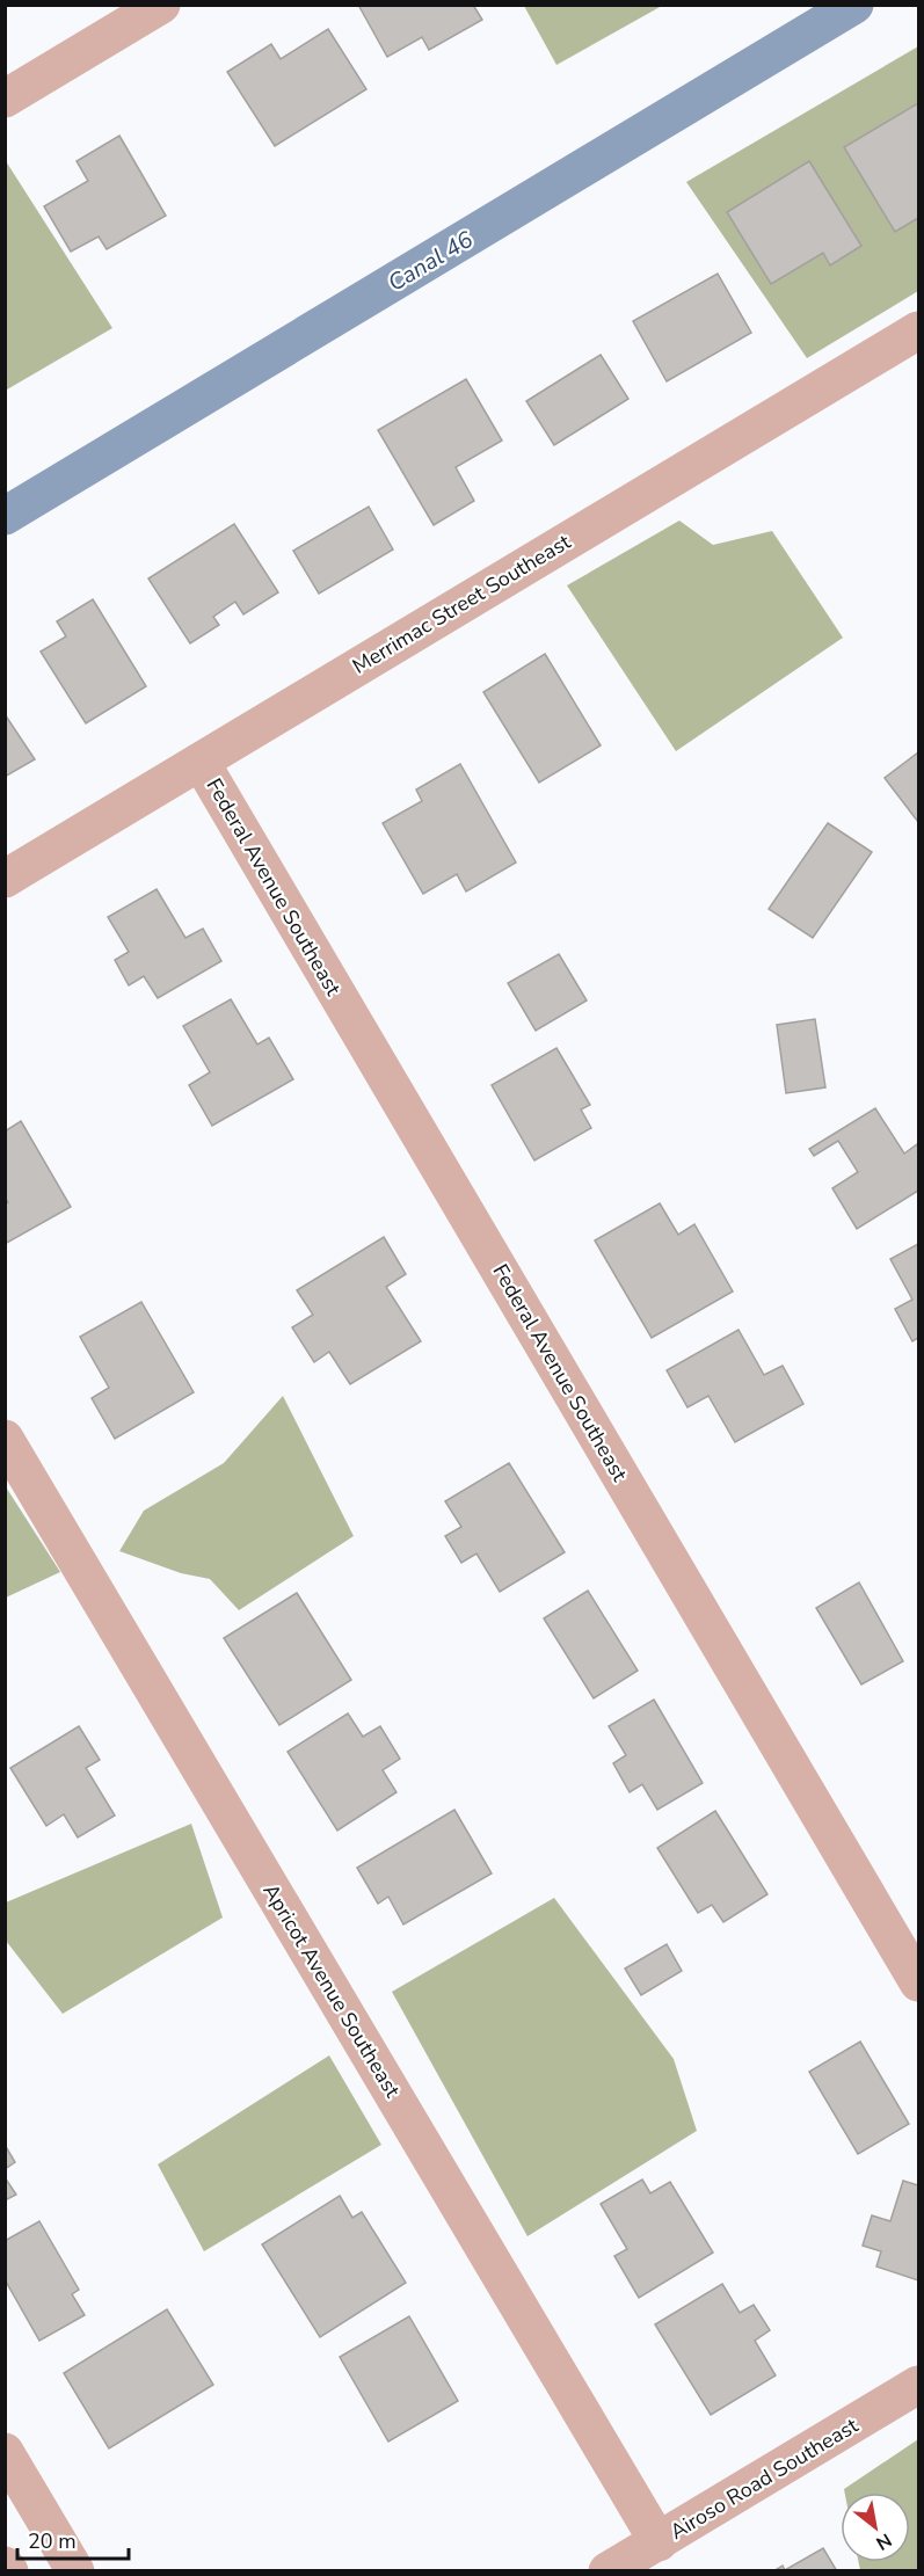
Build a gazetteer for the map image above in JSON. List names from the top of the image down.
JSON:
{
  "streets": {
    "street": [
      "Merrimac Street Southeast",
      "Federal Avenue Southeast",
      "Apricot Avenue Southeast",
      "Airoso Road Southeast"
    ]
  },
  "crossings": [
    ["Merrimac Street Southeast", "Federal Avenue Southeast"],
    ["Apricot Avenue Southeast", "Airoso Road Southeast"]
  ],
  "water": ["Canal 46"],
  "scale_bar": "20 m",
  "north": "bottom right"
}
